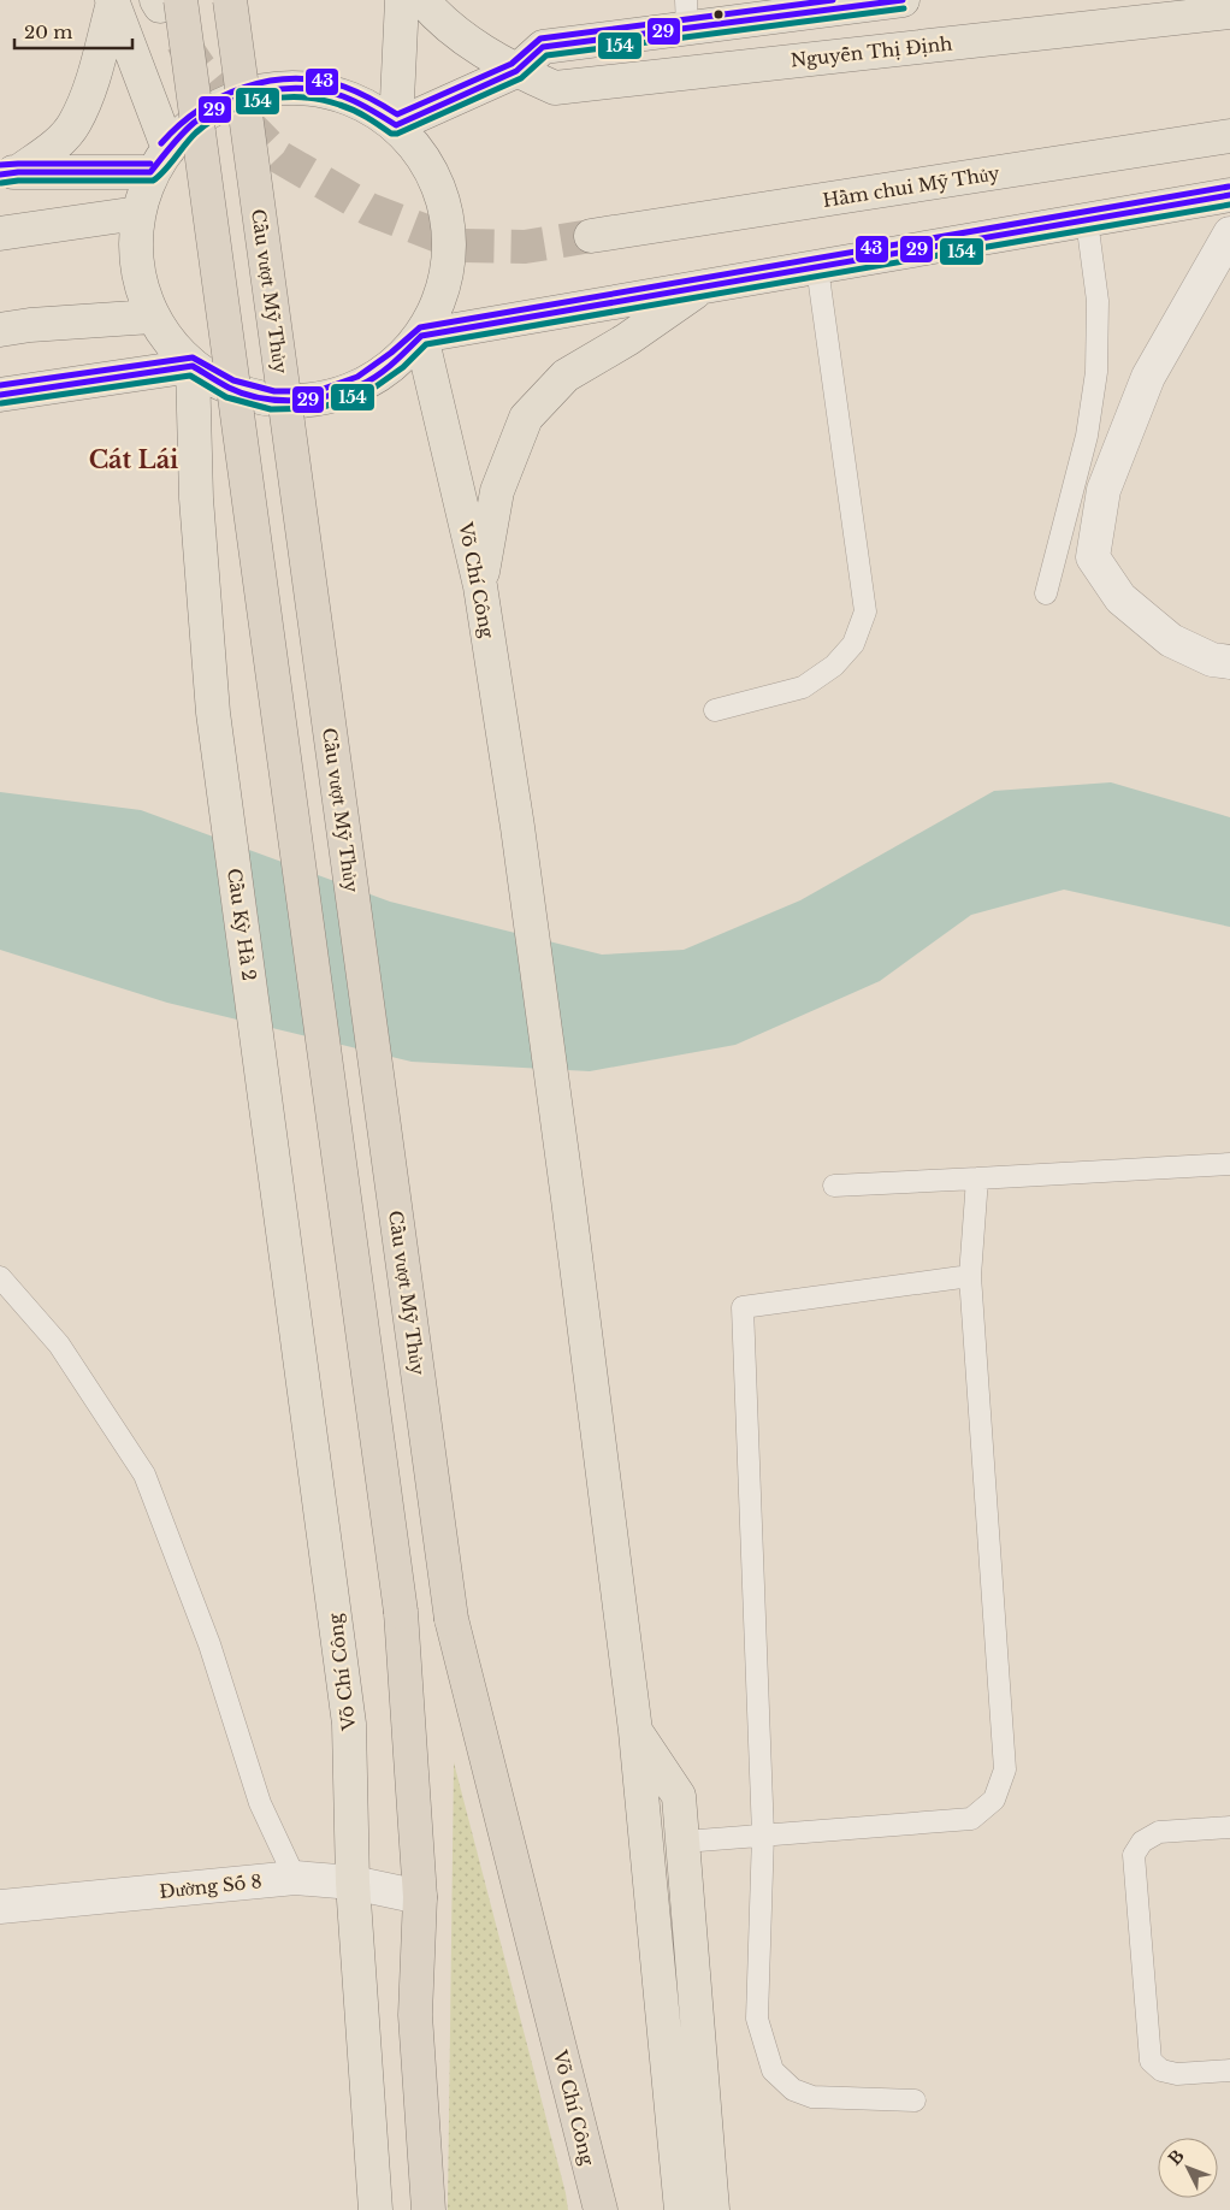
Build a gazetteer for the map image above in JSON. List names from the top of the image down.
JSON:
{
  "streets": {
    "highway": ["Cầu vượt Mỹ Thủy", "Võ Chí Công"],
    "main road": ["Nguyễn Thị Định", "Hầm chui Mỹ Thủy", "Cầu Kỳ Hà 2"],
    "street": ["Đường Số 8"]
  },
  "crossings": [
    ["Cầu vượt Mỹ Thủy", "Võ Chí Công"],
    ["Võ Chí Công", "Cầu Kỳ Hà 2"],
    ["Võ Chí Công", "Đường Số 8"]
  ],
  "districts": ["Cát Lái"],
  "lines": ["transit line 29", "transit line 43", "transit line 154"],
  "scale_bar": "20 m",
  "north": "top left"
}
